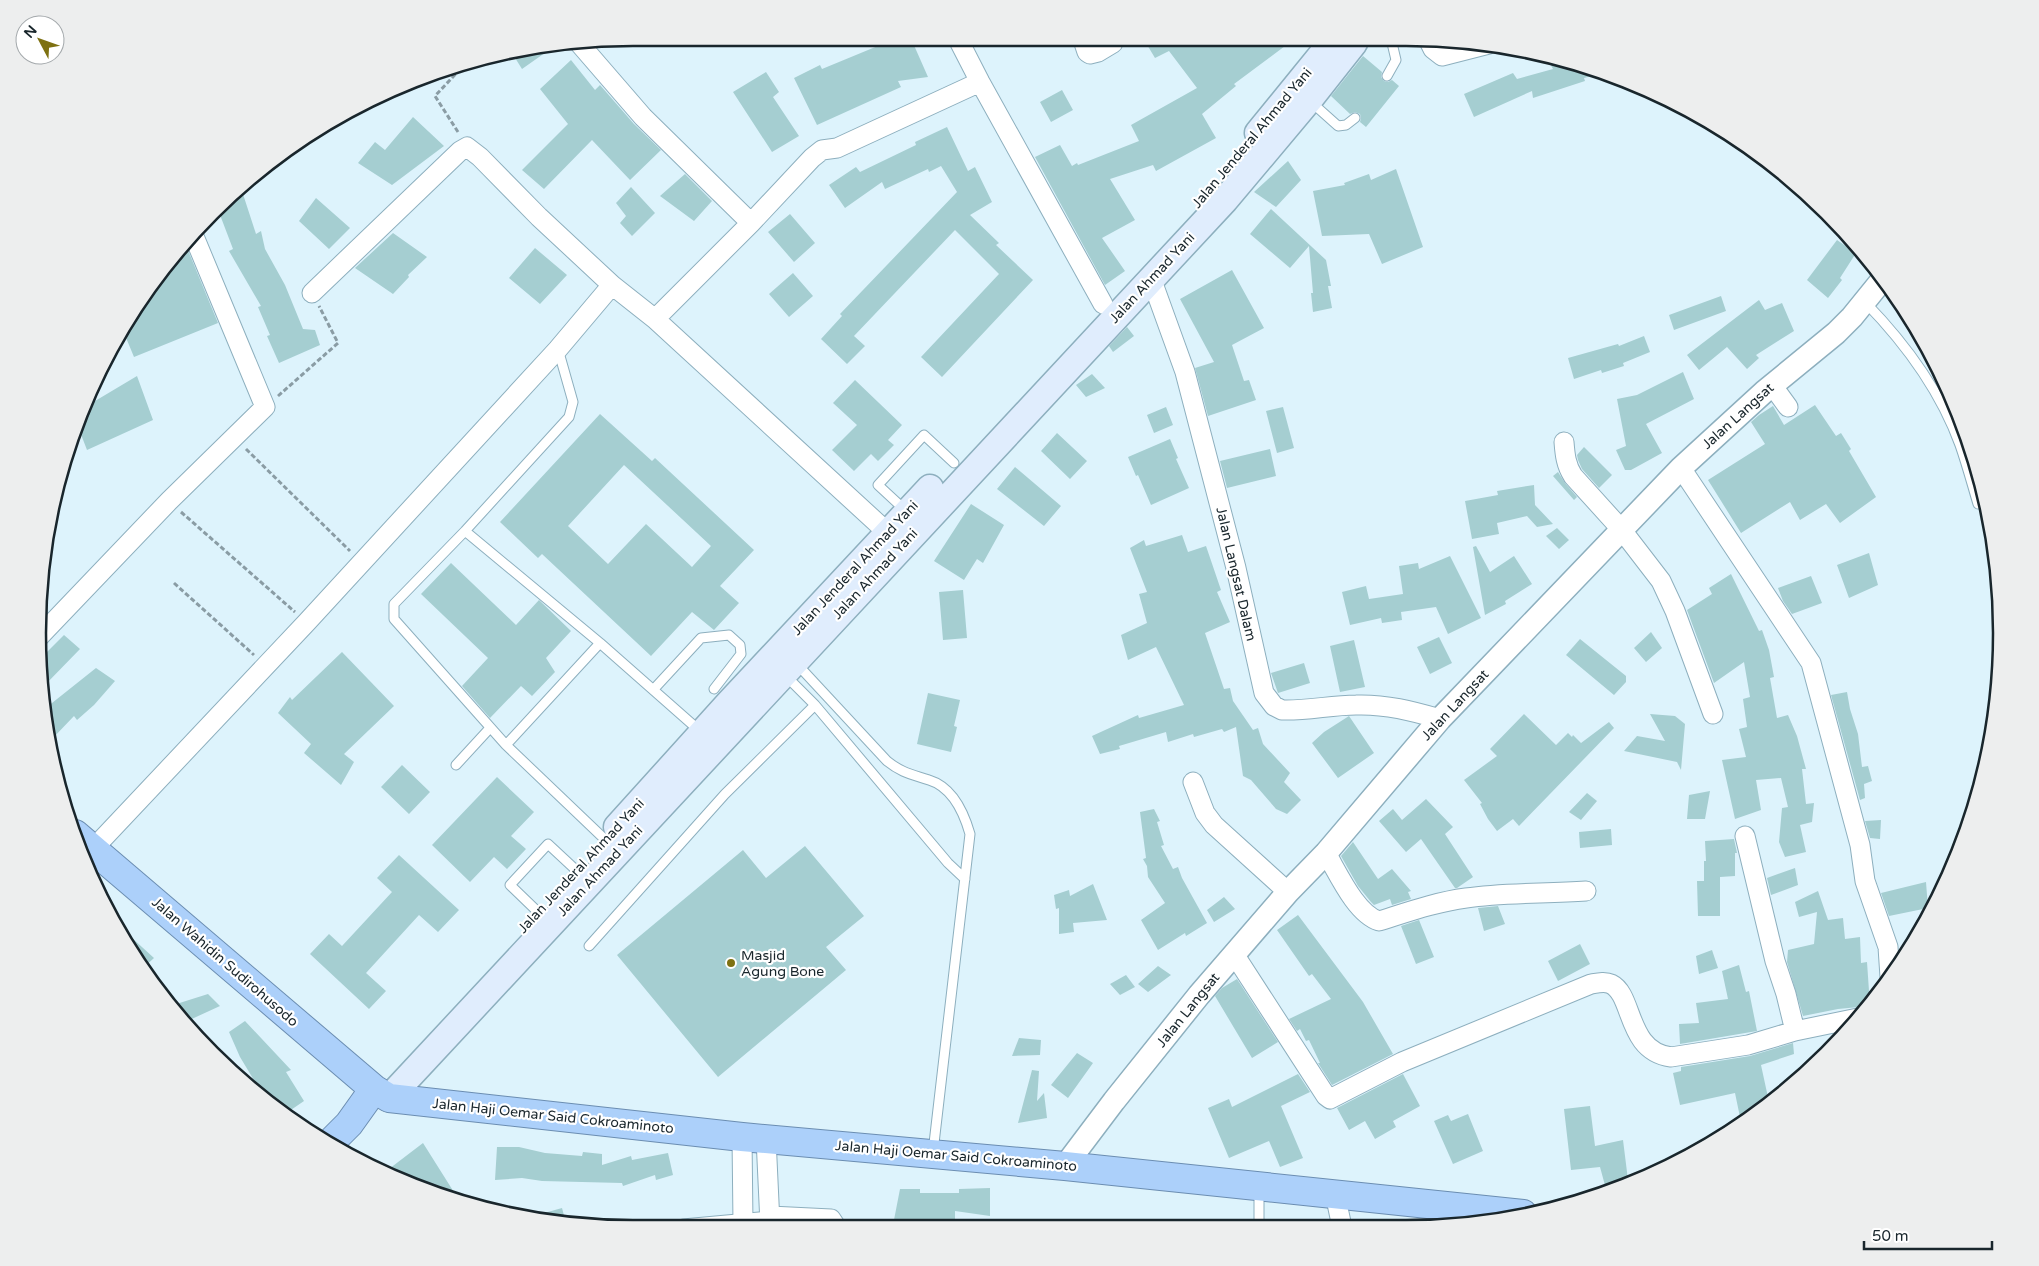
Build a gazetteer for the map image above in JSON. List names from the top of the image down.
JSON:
{
  "streets": {
    "highway": ["Jalan Wahidin Sudirohusodo", "Jalan Haji Oemar Said Cokroaminoto"],
    "main road": ["Jalan Jenderal Ahmad Yani", "Jalan Ahmad Yani"],
    "street": ["Jalan Langsat", "Jalan Langsat Dalam"]
  },
  "crossings": [
    ["Jalan Jenderal Ahmad Yani", "Jalan Ahmad Yani"],
    ["Jalan Jenderal Ahmad Yani", "Jalan Wahidin Sudirohusodo"],
    ["Jalan Jenderal Ahmad Yani", "Jalan Haji Oemar Said Cokroaminoto"],
    ["Jalan Ahmad Yani", "Jalan Langsat Dalam"],
    ["Jalan Ahmad Yani", "Jalan Wahidin Sudirohusodo"],
    ["Jalan Ahmad Yani", "Jalan Haji Oemar Said Cokroaminoto"],
    ["Jalan Langsat", "Jalan Langsat Dalam"],
    ["Jalan Langsat", "Jalan Haji Oemar Said Cokroaminoto"],
    ["Jalan Wahidin Sudirohusodo", "Jalan Haji Oemar Said Cokroaminoto"]
  ],
  "places": ["Masjid Agung Bone"],
  "scale_bar": "50 m",
  "north": "top left"
}
